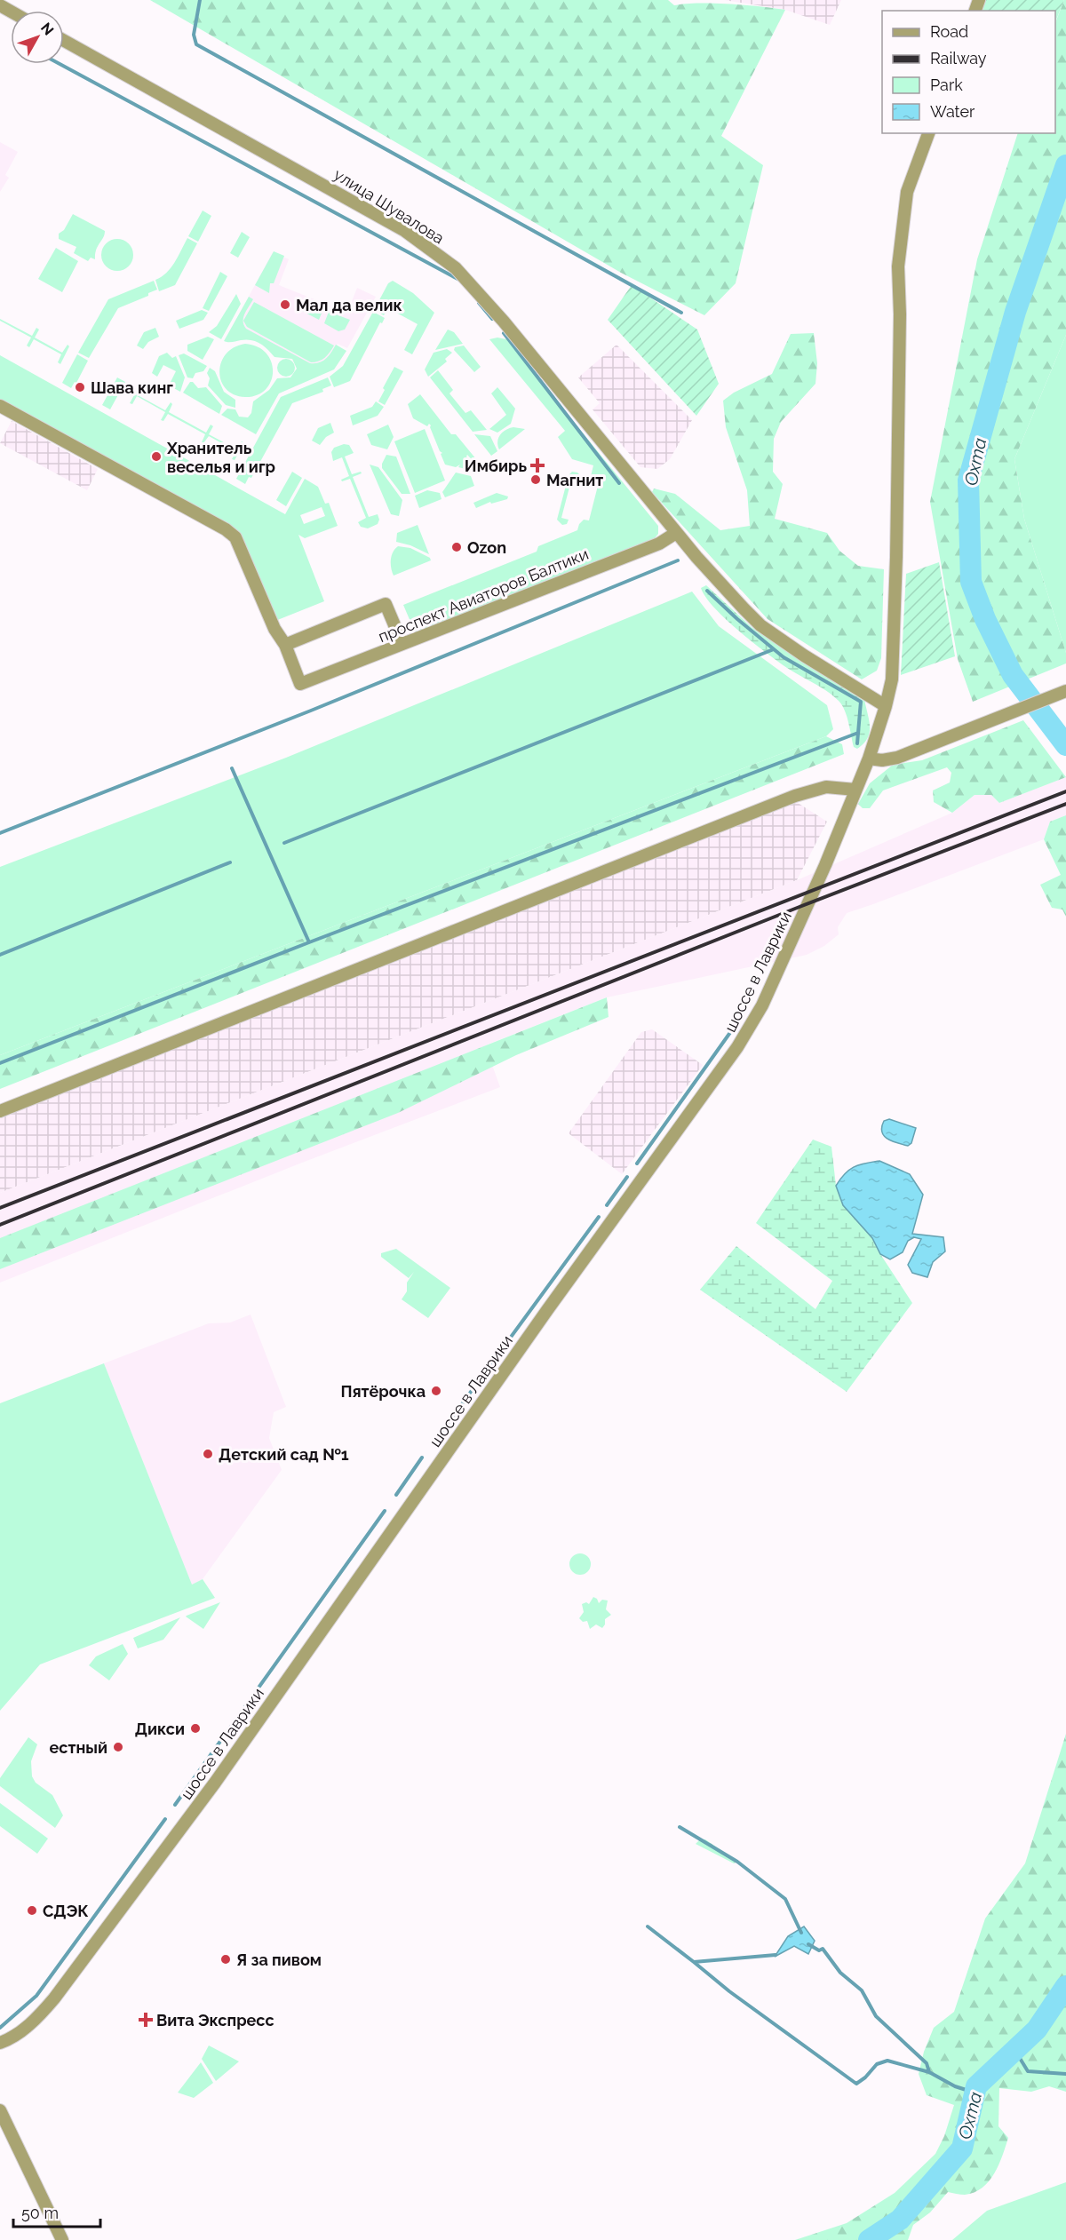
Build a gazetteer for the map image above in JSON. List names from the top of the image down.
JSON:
{
  "streets": {
    "street": ["улица Шувалова", "проспект Авиаторов Балтики", "шоссе в Лаврики"]
  },
  "crossings": [
    ["улица Шувалова", "проспект Авиаторов Балтики"],
    ["улица Шувалова", "шоссе в Лаврики"]
  ],
  "water": ["Охта"],
  "places": {
    "other": [
      "Мал да велик",
      "Шава кинг",
      "Хранитель веселья и игр",
      "Магнит",
      "Ozon",
      "Пятёрочка",
      "Детский сад №1",
      "Дикси",
      "естный",
      "СДЭК",
      "Я за пивом"
    ],
    "health": ["Имбирь", "Вита Экспресс"]
  },
  "legend": [
    "Road",
    "Railway",
    "Park",
    "Water"
  ],
  "scale_bar": "50 m",
  "north": "top right"
}
